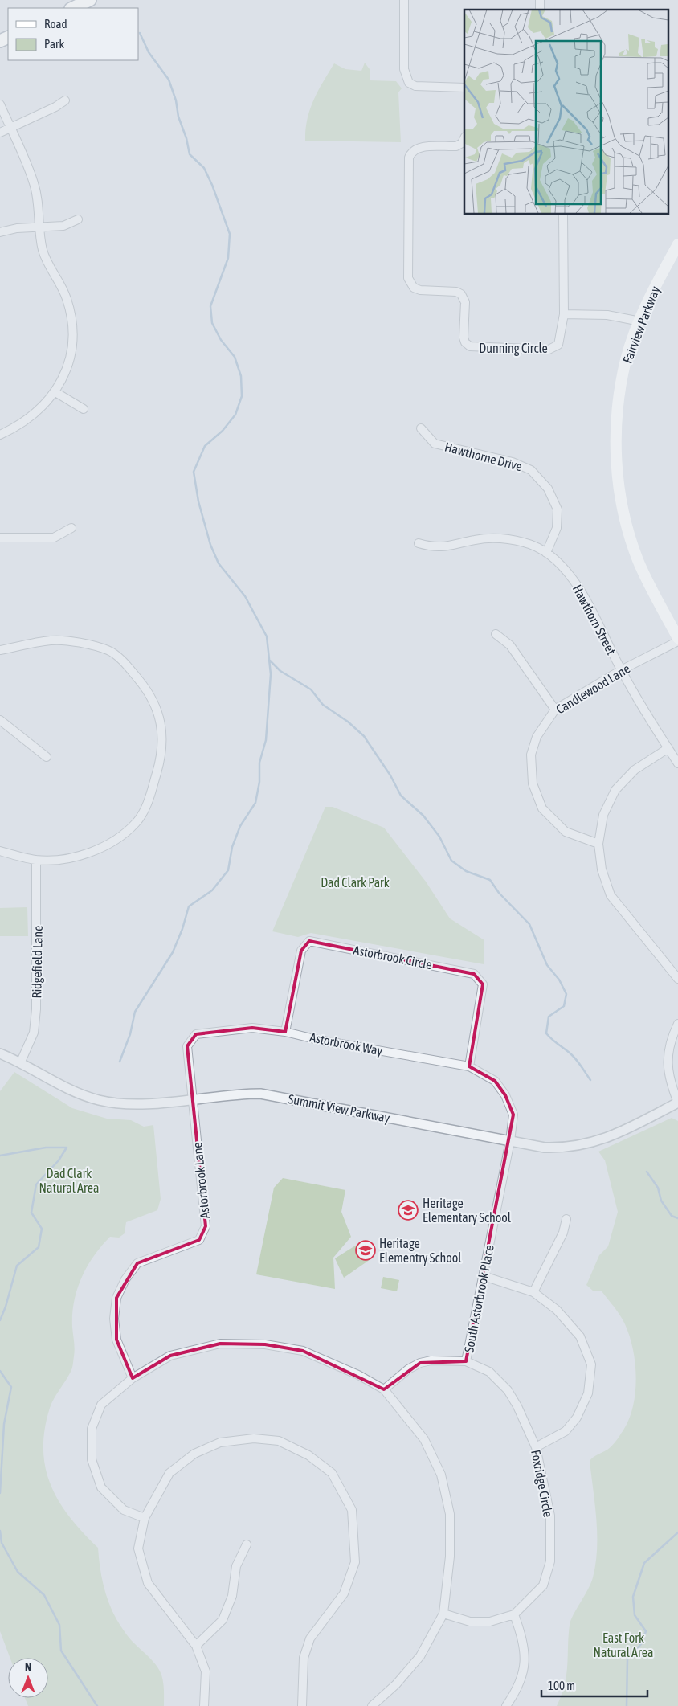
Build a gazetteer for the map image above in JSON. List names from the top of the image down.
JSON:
{
  "streets": {
    "main road": ["Fairview Parkway"],
    "street": [
      "Dunning Circle",
      "Hawthorne Drive",
      "Hawthorn Street",
      "Candlewood Lane",
      "Astorbrook Circle",
      "Ridgefield Lane",
      "Astorbrook Way",
      "Summit View Parkway",
      "Astorbrook Lane",
      "South Astorbrook Place",
      "Foxridge Circle"
    ]
  },
  "crossings": [
    ["Fairview Parkway", "Candlewood Lane"],
    ["Hawthorne Drive", "Hawthorn Street"],
    ["Hawthorn Street", "Candlewood Lane"],
    ["Astorbrook Circle", "Astorbrook Way"],
    ["Ridgefield Lane", "Summit View Parkway"],
    ["Astorbrook Way", "Summit View Parkway"],
    ["Astorbrook Way", "Astorbrook Lane"],
    ["Astorbrook Way", "South Astorbrook Place"],
    ["Summit View Parkway", "Astorbrook Lane"],
    ["Summit View Parkway", "South Astorbrook Place"],
    ["South Astorbrook Place", "Foxridge Circle"]
  ],
  "parks": ["Dad Clark Park", "Dad Clark Natural Area", "East Fork Natural Area"],
  "places": {
    "school or university": ["Heritage Elementary School", "Heritage Elementry School"]
  },
  "legend": ["Road", "Park"],
  "scale_bar": "100 m",
  "north": "top"
}
